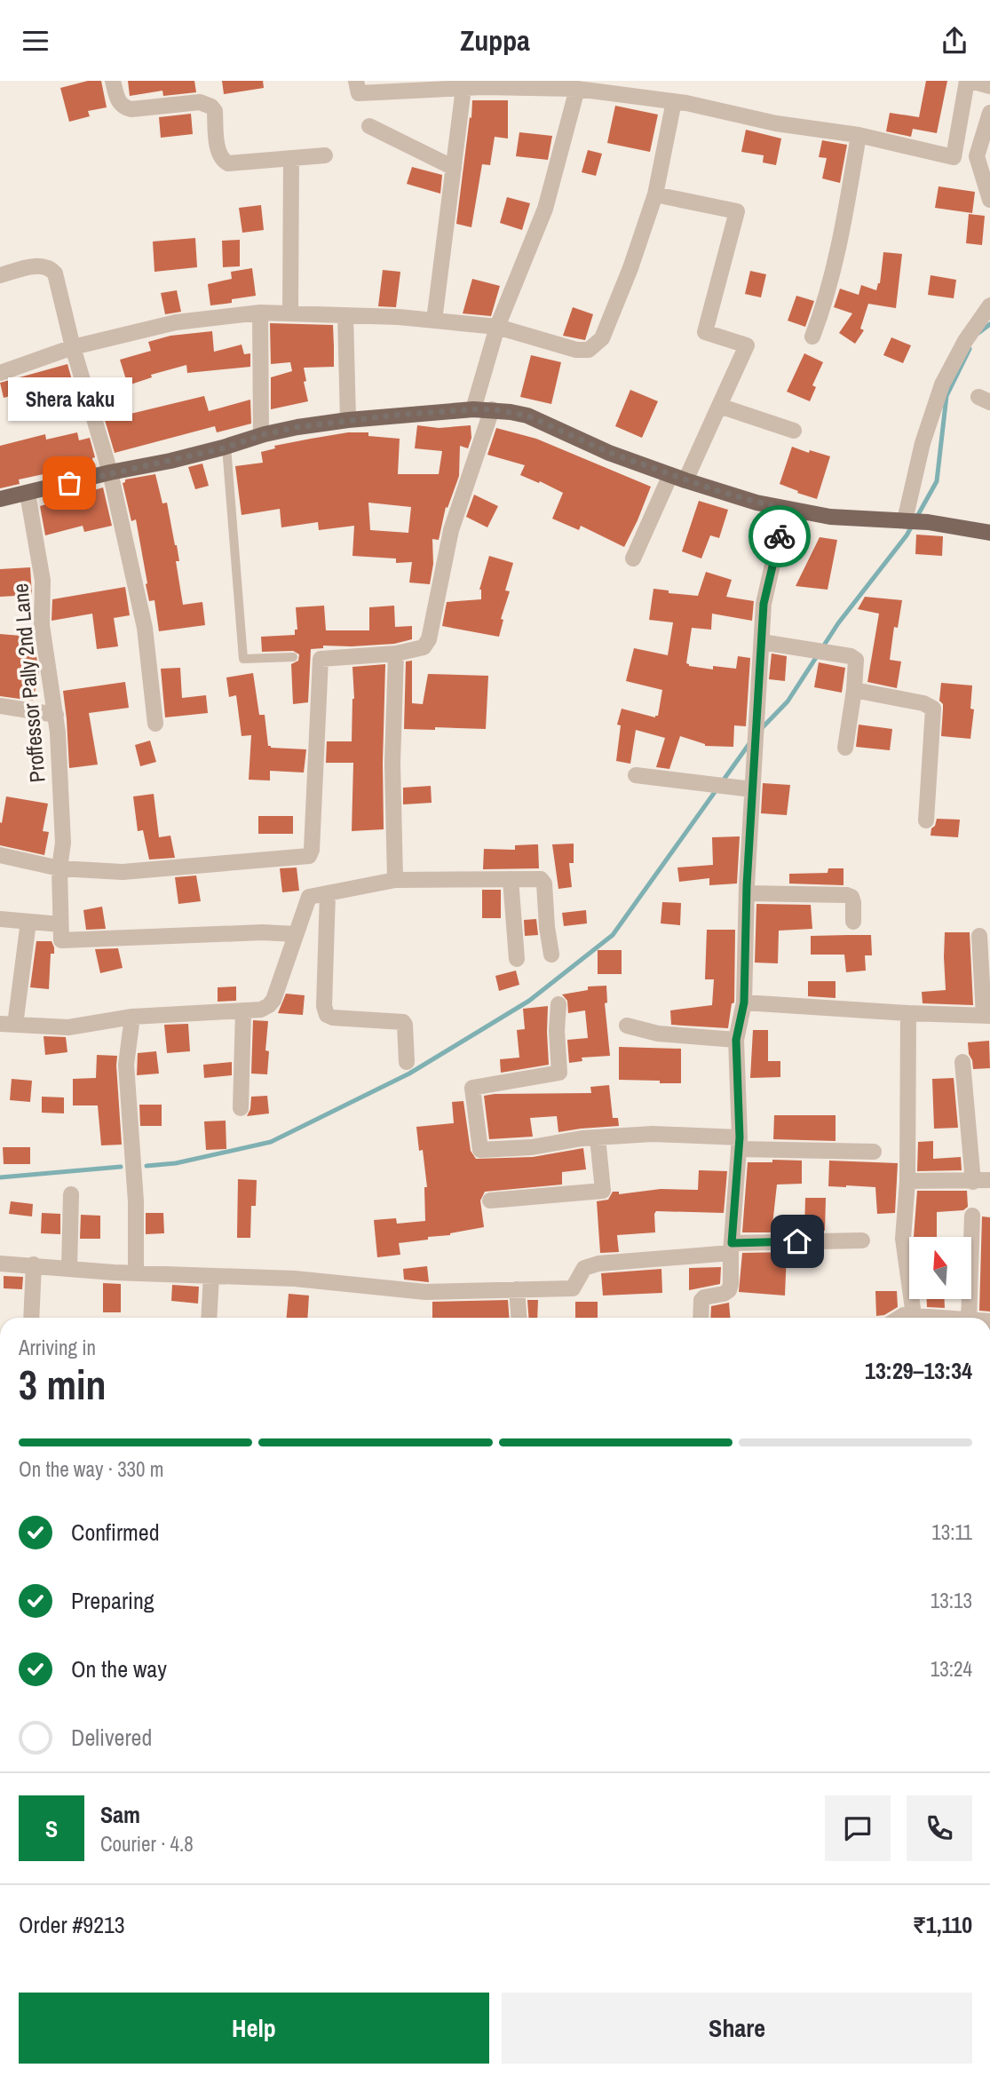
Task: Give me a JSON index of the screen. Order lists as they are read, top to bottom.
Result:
{
  "streets": {
    "street": ["Proffessor Pally 2nd Lane"]
  },
  "places": ["Shera kaku"],
  "north": "top",
  "page": {
    "header": "Zuppa",
    "bubble": "Shera kaku",
    "heading": ["3 min", "Arriving in", "13:29–13:34"],
    "panel": [
      "Sam",
      "Courier · 4.8",
      "Order #9213",
      "₹1,110"
    ],
    "bar": "On the way · 330 m",
    "list": [
      ["Confirmed", "13:11"],
      ["Preparing", "13:13"],
      ["On the way", "13:24"],
      "Delivered"
    ],
    "round": "S",
    "buttons": ["Help", "Share"]
  }
}
